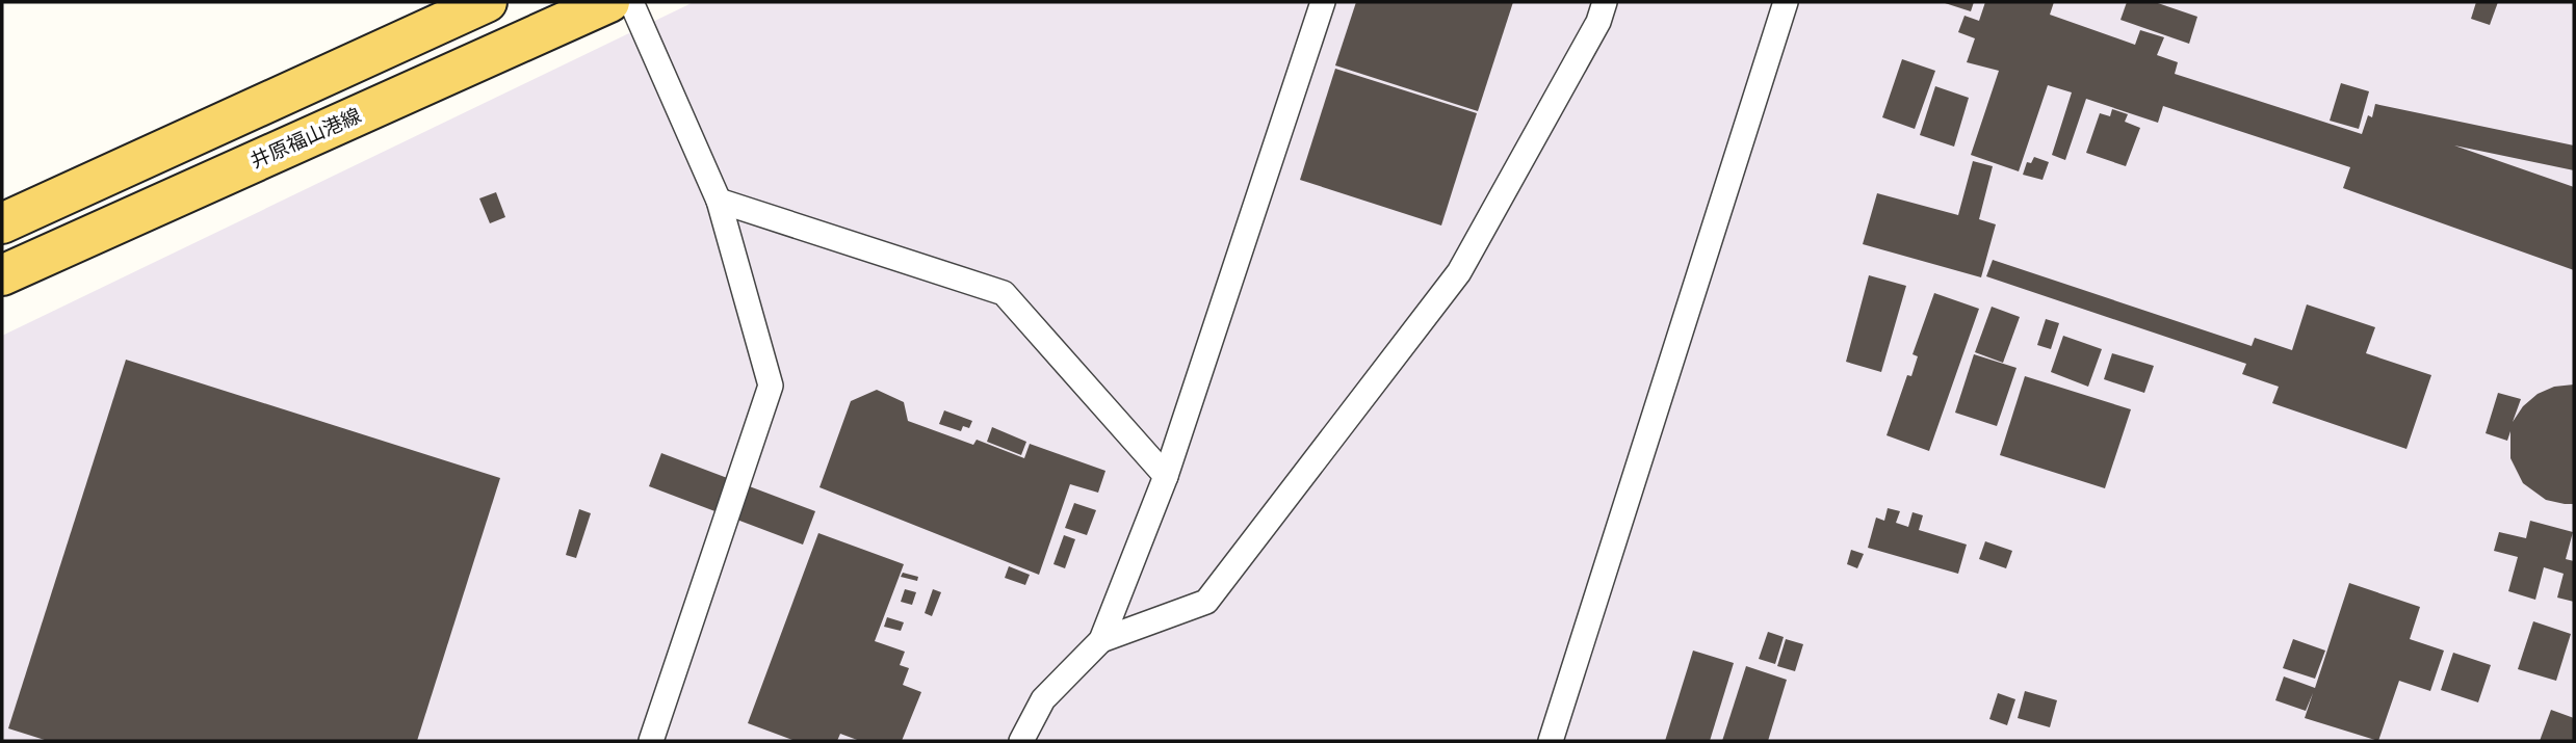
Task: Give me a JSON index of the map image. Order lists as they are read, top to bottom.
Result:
{
  "streets": {
    "main road": ["井原福山港線"]
  }
}
